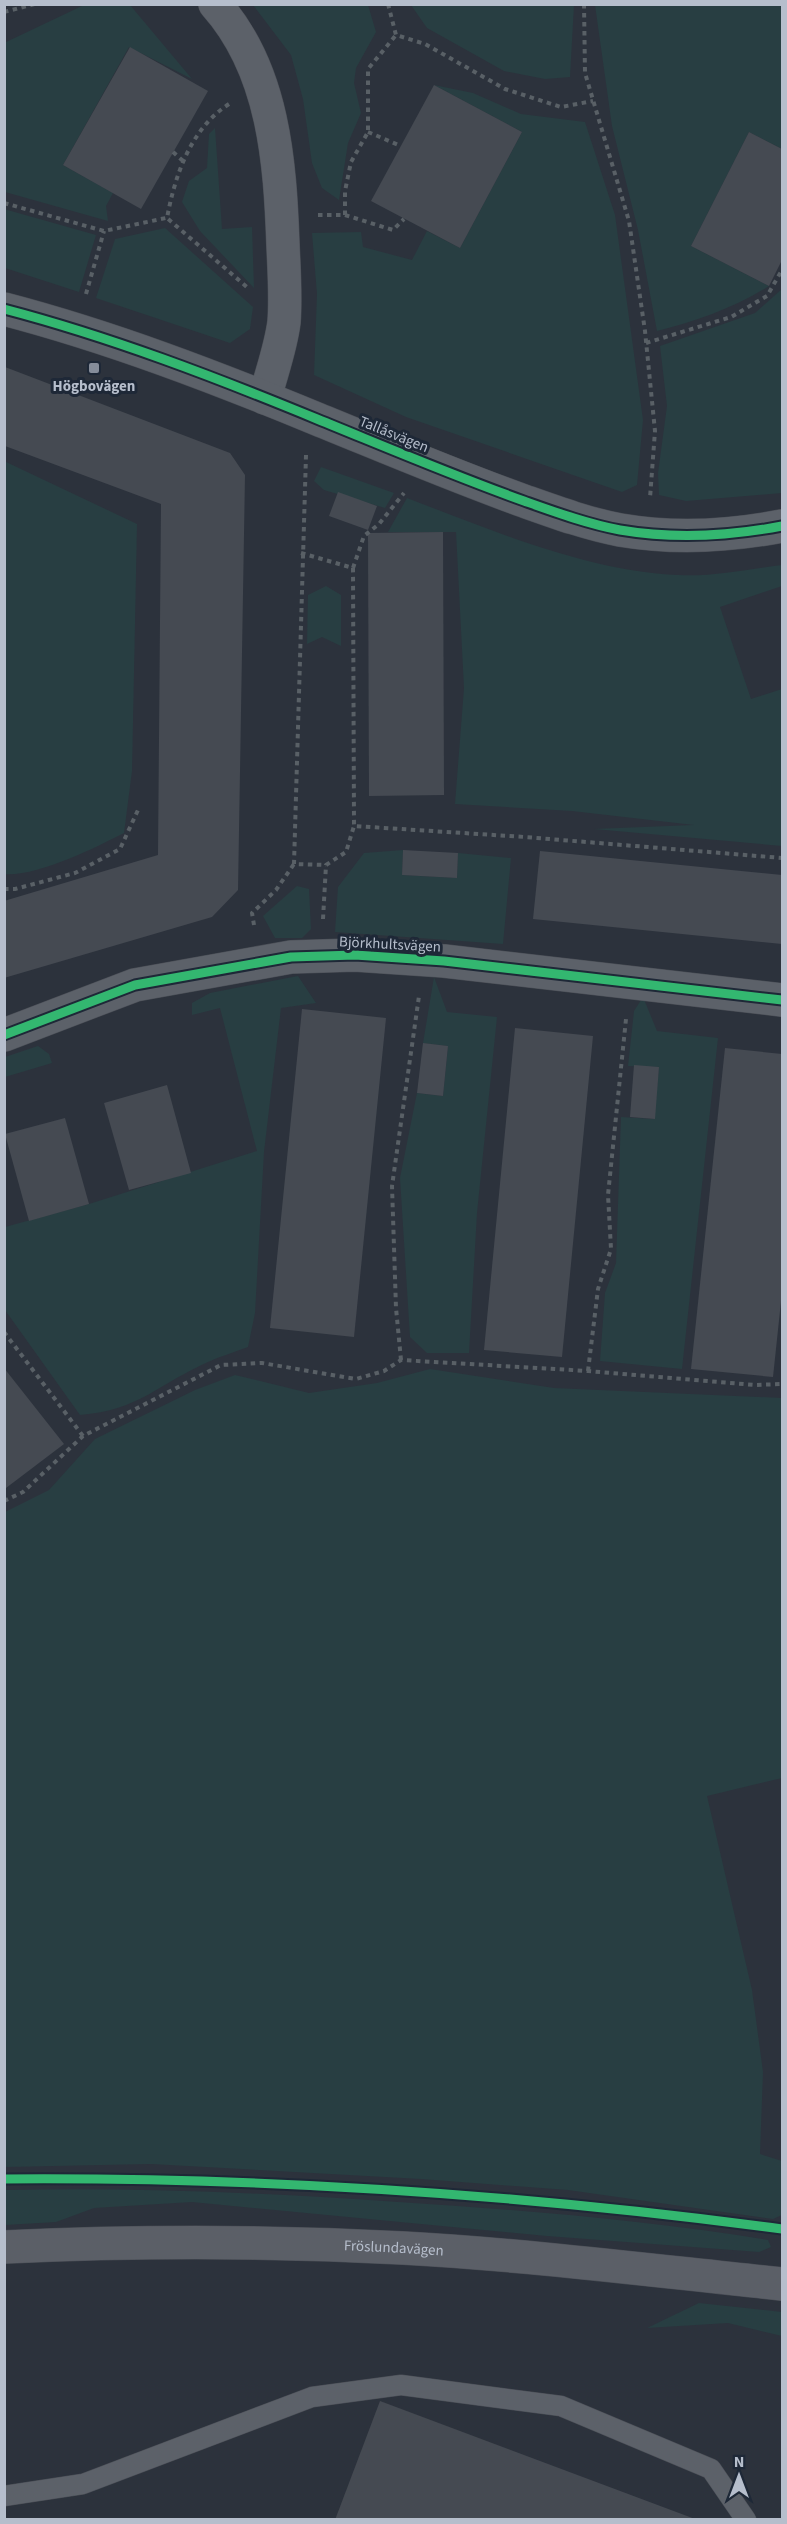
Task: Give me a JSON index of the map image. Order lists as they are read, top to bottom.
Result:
{
  "streets": {
    "main road": ["Fröslundavägen"],
    "street": ["Tallåsvägen", "Björkhultsvägen"]
  },
  "places": {
    "transit": ["Högbovägen"]
  },
  "north": "top"
}
